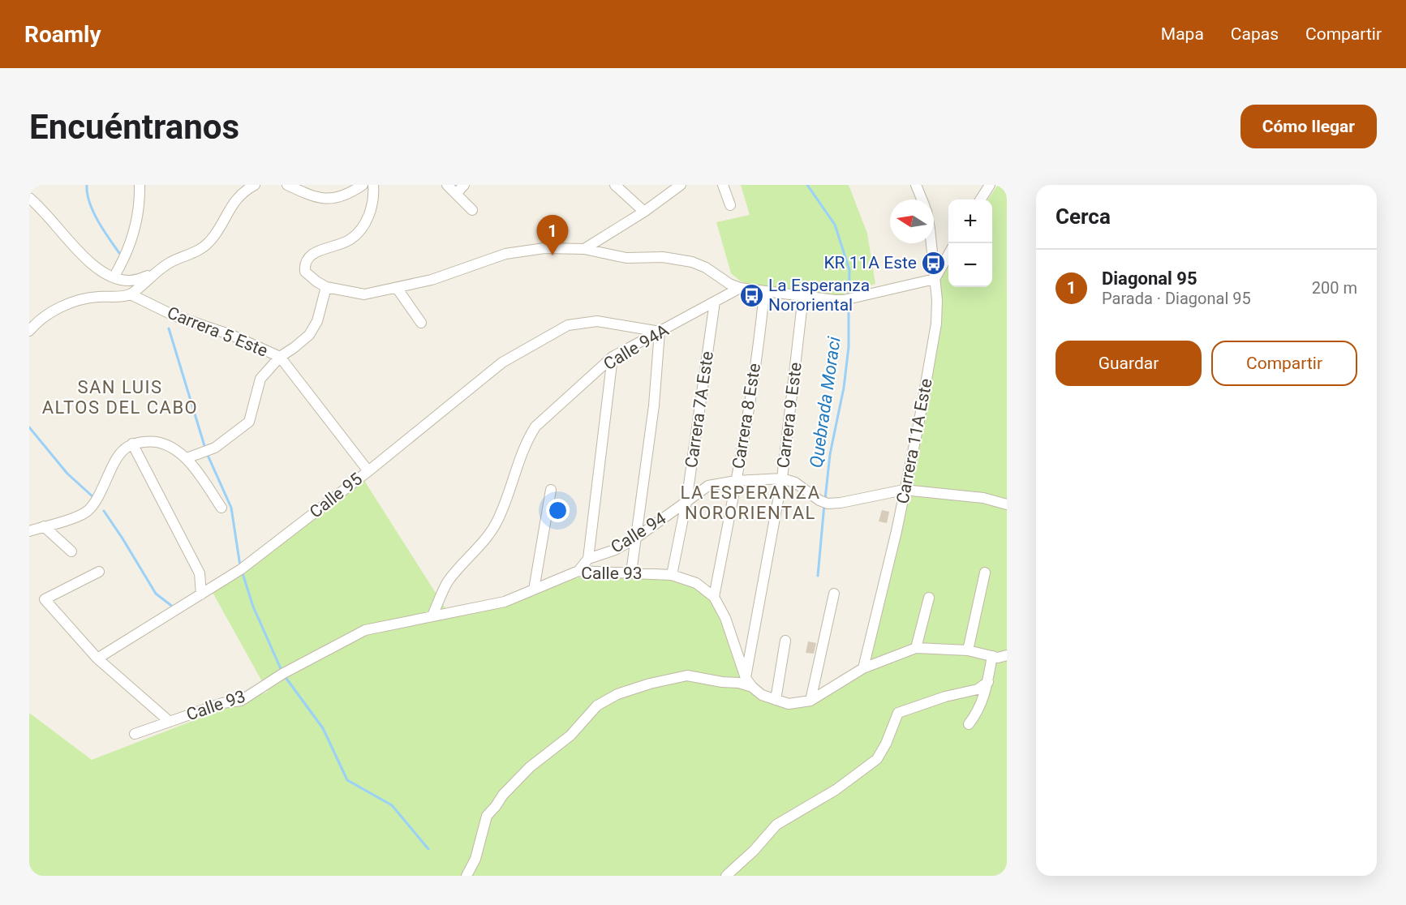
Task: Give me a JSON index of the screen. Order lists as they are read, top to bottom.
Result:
{
  "streets": {
    "street": [
      "Carrera 5 Este",
      "Calle 94A",
      "Carrera 7A Este",
      "Carrera 9 Este",
      "Carrera 8 Este",
      "Carrera 11A Este",
      "Calle 95",
      "Calle 94",
      "Calle 93"
    ]
  },
  "crossings": [
    ["Carrera 5 Este", "Calle 95"],
    ["Calle 94A", "Carrera 7A Este"],
    ["Calle 94A", "Calle 95"],
    ["Calle 94A", "Calle 93"],
    ["Carrera 7A Este", "Calle 94"],
    ["Carrera 7A Este", "Calle 93"],
    ["Carrera 9 Este", "Calle 94"],
    ["Carrera 9 Este", "Calle 93"],
    ["Carrera 8 Este", "Calle 94"],
    ["Carrera 8 Este", "Calle 93"],
    ["Carrera 11A Este", "Calle 94"],
    ["Carrera 11A Este", "Calle 93"]
  ],
  "districts": ["SAN LUIS ALTOS DEL CABO", "LA ESPERANZA NORORIENTAL"],
  "water": ["Quebrada Moraci"],
  "places": {
    "bus stop": ["KR 11A Este", "La Esperanza Nororiental"]
  },
  "north": "left",
  "page": {
    "header": "Roamly",
    "nav": ["Mapa", "Capas", "Compartir"],
    "buttons": [
      "Cómo llegar",
      ["Guardar", "Compartir"]
    ],
    "title": "Encuéntranos",
    "heading": "Cerca",
    "map_buttons": ["+", "−"],
    "pins": "1",
    "list": [
      {
        "mark": "1",
        "name": "Diagonal 95",
        "note": "Parada · Diagonal 95",
        "value": "200 m"
      }
    ]
  }
}
